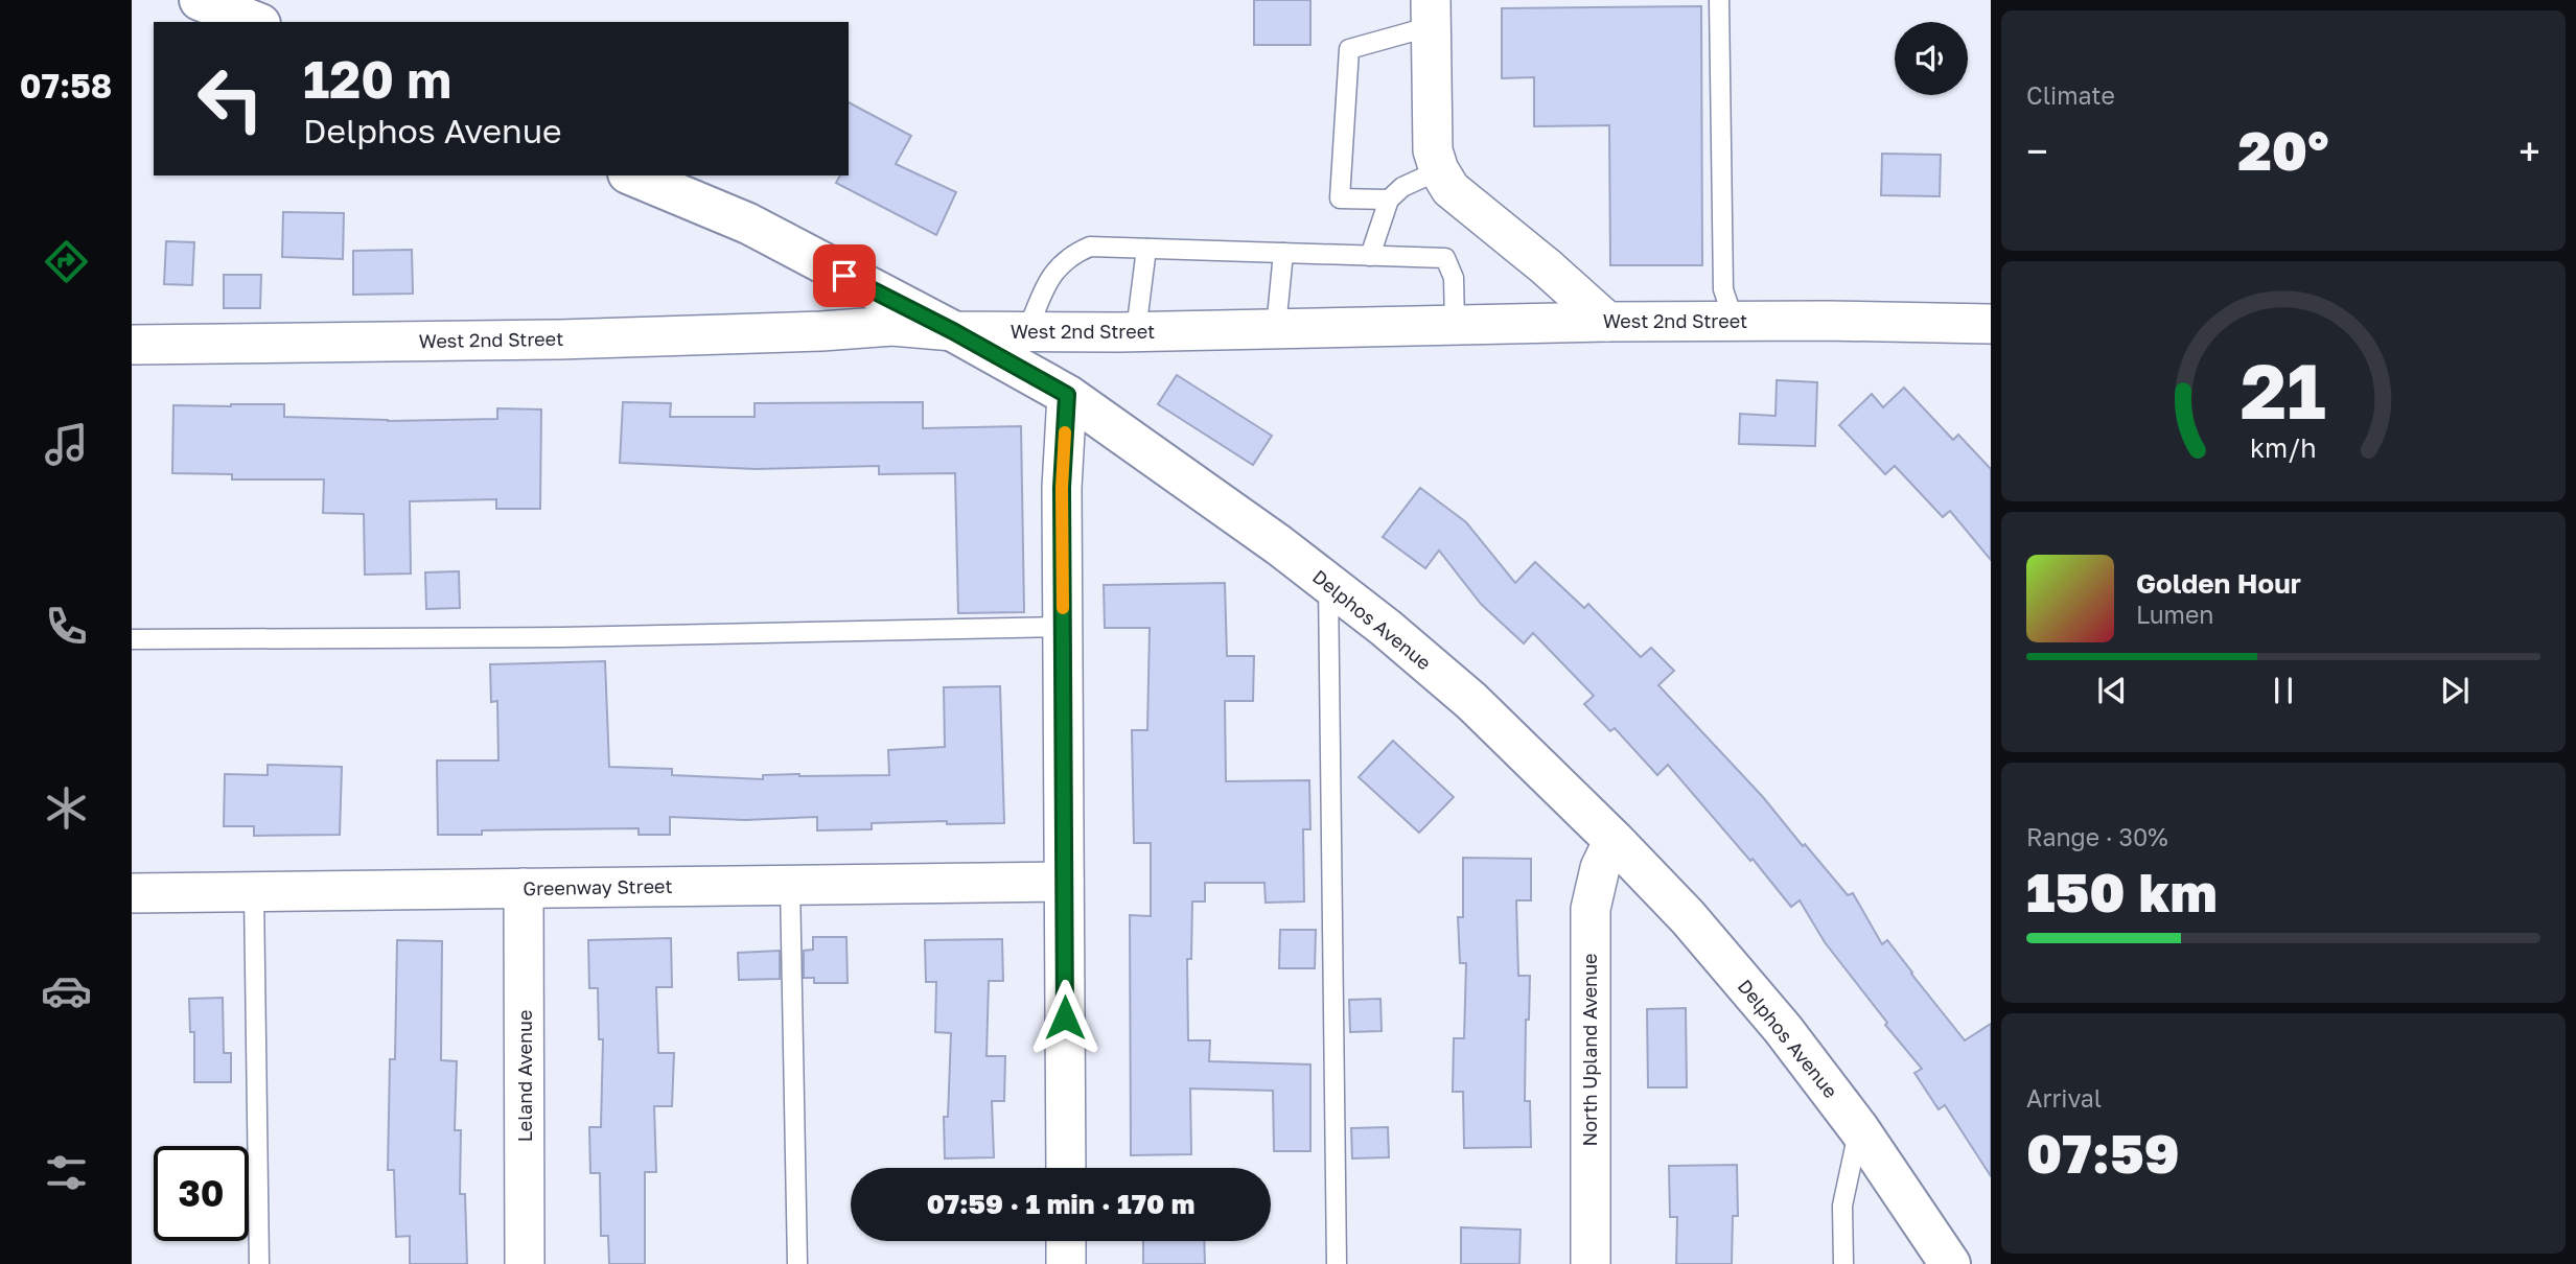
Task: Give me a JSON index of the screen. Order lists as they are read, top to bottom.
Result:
{
  "streets": {
    "street": [
      "West 2nd Street",
      "Delphos Avenue",
      "Greenway Street",
      "North Upland Avenue",
      "Leland Avenue"
    ]
  },
  "crossings": [
    ["West 2nd Street", "Delphos Avenue"],
    ["Delphos Avenue", "North Upland Avenue"],
    ["Greenway Street", "Leland Avenue"]
  ],
  "page": {
    "tabs": "07:58",
    "tile": [
      "Climate",
      ["Range · 30%", "150 km"],
      ["Arrival", "07:59"]
    ],
    "turn": ["120 m", "Delphos Avenue"],
    "heat": ["−", "20°", "+"],
    "song": ["Golden Hour", "Lumen"],
    "limit": "30",
    "trip": "07:59 · 1 min · 170 m",
    "gauge": ["21", "km/h"]
  }
}
